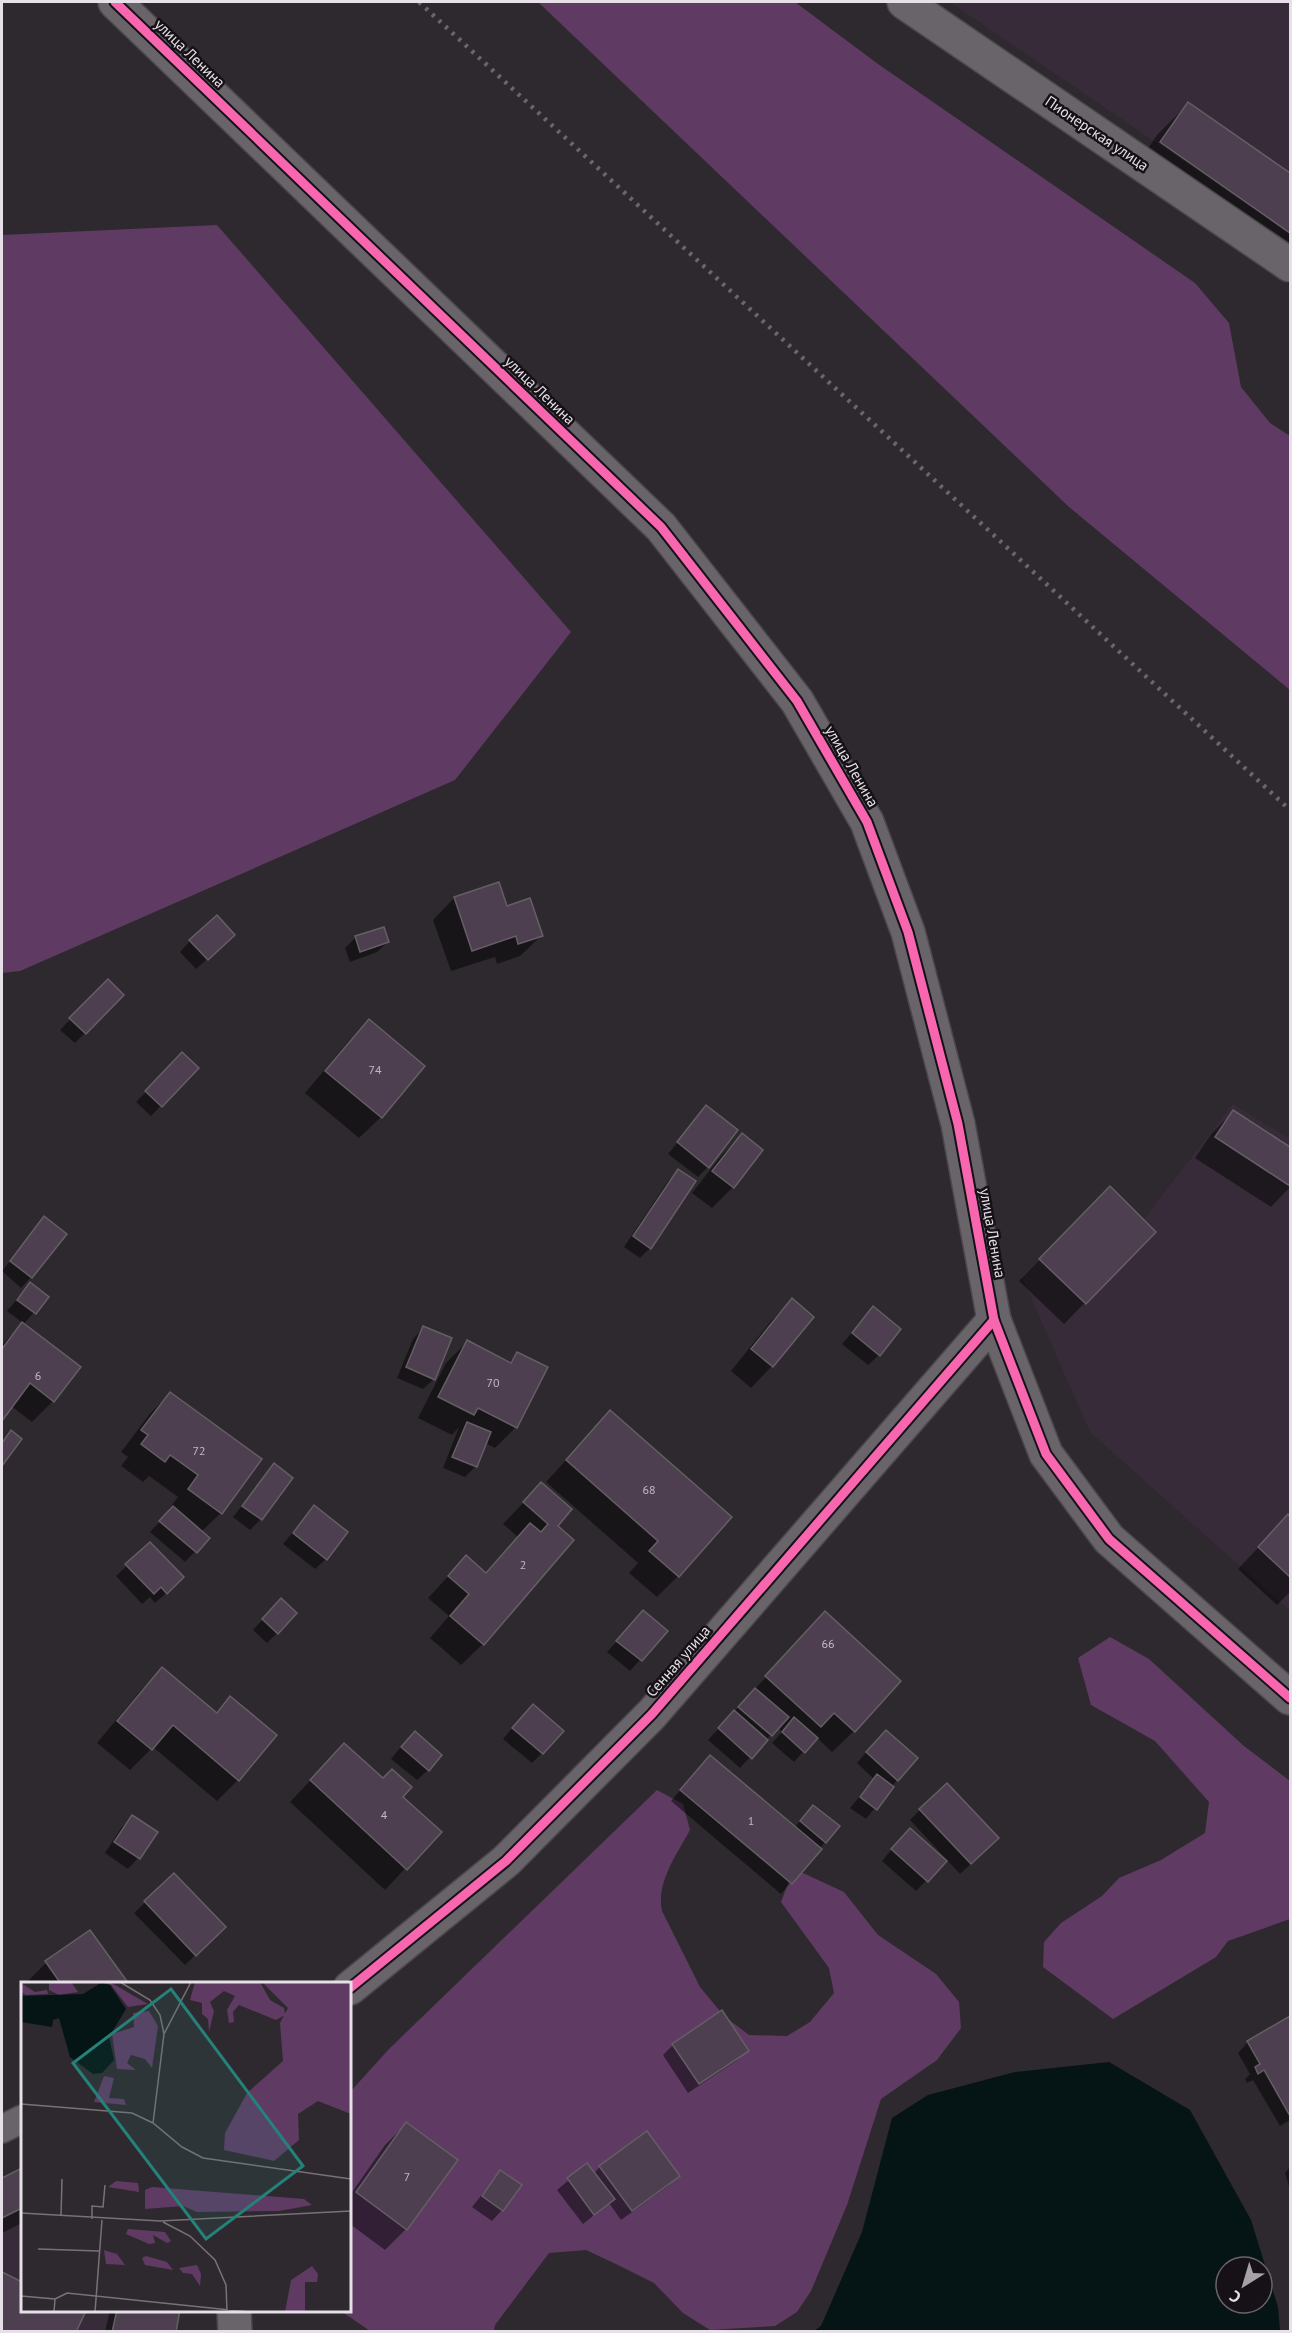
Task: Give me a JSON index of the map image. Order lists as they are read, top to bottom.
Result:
{
  "streets": {
    "street": ["улица Ленина", "Пионерская улица", "Сенная улица"]
  },
  "crossings": [
    ["улица Ленина", "Сенная улица"]
  ],
  "house_numbers": [
    "74",
    "6",
    "70",
    "72",
    "68",
    "2",
    "66",
    "4",
    "1",
    "7"
  ],
  "north": "bottom left"
}
